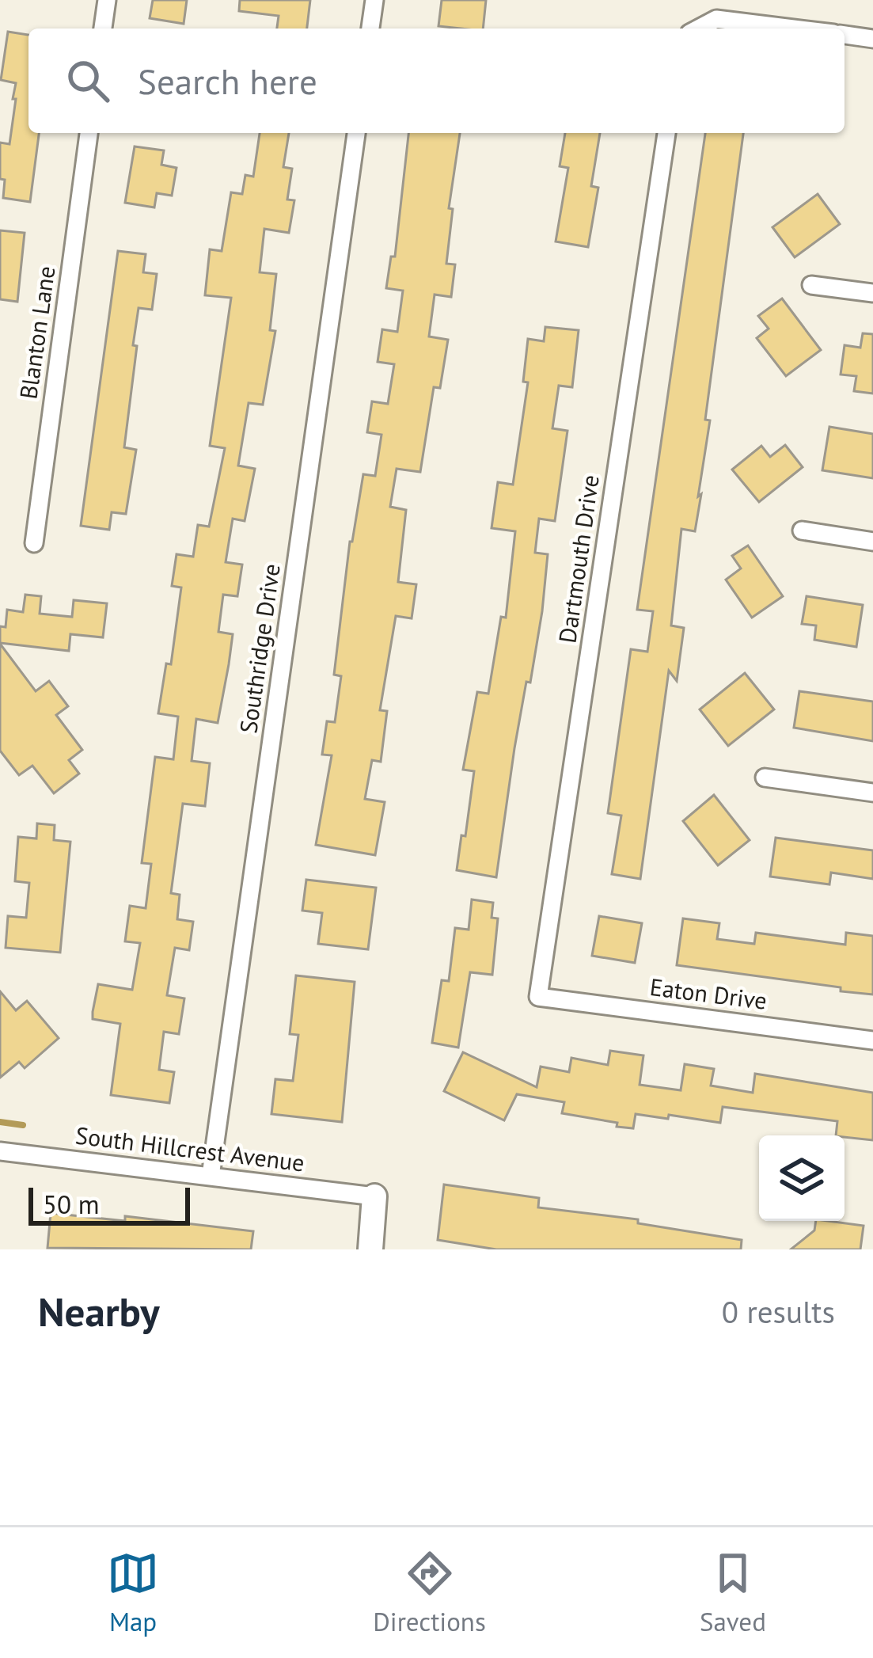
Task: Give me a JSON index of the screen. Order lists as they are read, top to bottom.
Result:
{
  "streets": {
    "street": [
      "Blanton Lane",
      "Dartmouth Drive",
      "Southridge Drive",
      "Eaton Drive",
      "South Hillcrest Avenue"
    ]
  },
  "crossings": [
    ["Dartmouth Drive", "Eaton Drive"],
    ["Southridge Drive", "South Hillcrest Avenue"]
  ],
  "scale_bar": "50 m",
  "page": {
    "search": "Search here",
    "scale": "50 m",
    "heading": ["Nearby", "0 results"],
    "nav": ["Map", "Directions", "Saved"]
  }
}
